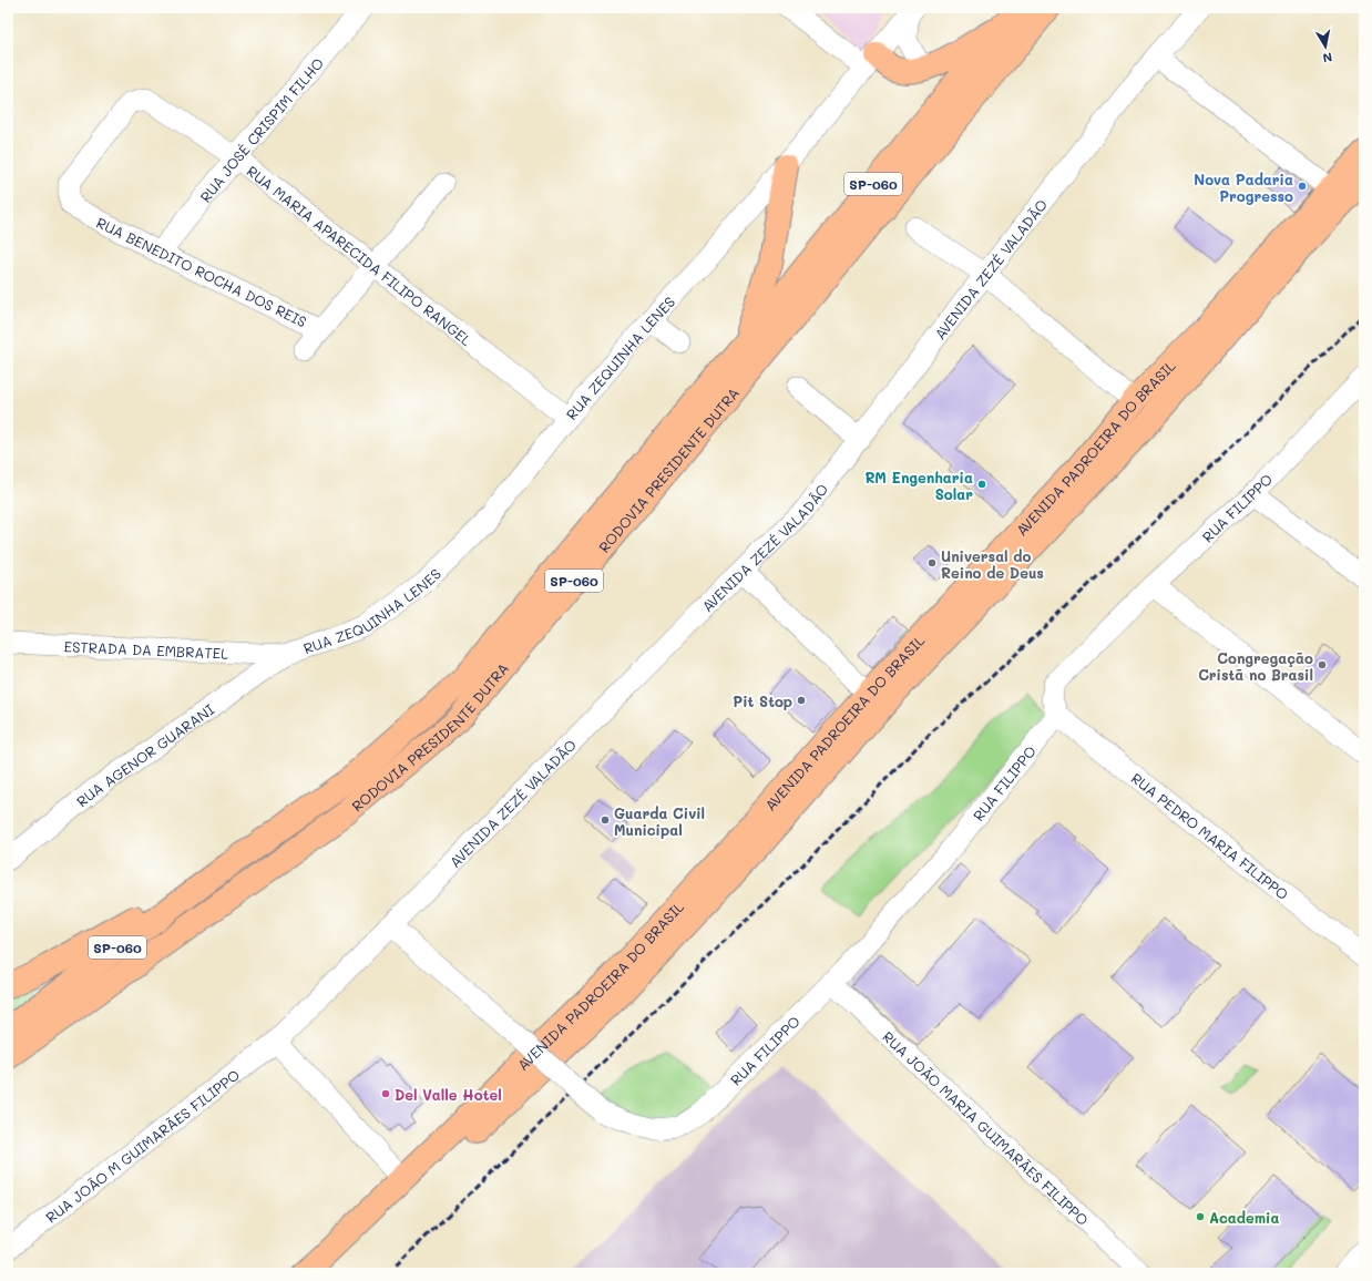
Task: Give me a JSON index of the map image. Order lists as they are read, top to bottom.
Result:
{
  "streets": {
    "main road": ["SP-060", "AVENIDA PADROEIRA DO BRASIL", "RODOVIA PRESIDENTE DUTRA"],
    "street": [
      "RUA JOSÉ CRISPIM FILHO",
      "RUA MARIA APARECIDA FILIPO RANGEL",
      "AVENIDA ZEZÉ VALADÃO",
      "RUA BENEDITO ROCHA DOS REIS",
      "RUA ZEQUINHA LENES",
      "RUA FILIPPO",
      "ESTRADA DA EMBRATEL",
      "RUA AGENOR GUARANI",
      "RUA PEDRO MARIA FILIPPO",
      "RUA JOÃO MARIA GUIMARÃES FILIPPO",
      "RUA JOÃO M GUIMARÃES FILIPPO"
    ]
  },
  "crossings": [
    ["RUA JOSÉ CRISPIM FILHO", "RUA MARIA APARECIDA FILIPO RANGEL"],
    ["RUA JOSÉ CRISPIM FILHO", "RUA BENEDITO ROCHA DOS REIS"],
    ["RUA MARIA APARECIDA FILIPO RANGEL", "RUA BENEDITO ROCHA DOS REIS"],
    ["RUA MARIA APARECIDA FILIPO RANGEL", "RUA ZEQUINHA LENES"],
    ["AVENIDA ZEZÉ VALADÃO", "RUA FILIPPO"],
    ["AVENIDA ZEZÉ VALADÃO", "RUA JOÃO M GUIMARÃES FILIPPO"],
    ["RUA ZEQUINHA LENES", "ESTRADA DA EMBRATEL"],
    ["RUA ZEQUINHA LENES", "RUA AGENOR GUARANI"],
    ["RUA FILIPPO", "RUA PEDRO MARIA FILIPPO"],
    ["RUA FILIPPO", "RUA JOÃO MARIA GUIMARÃES FILIPPO"],
    ["ESTRADA DA EMBRATEL", "RUA AGENOR GUARANI"]
  ],
  "places": [
    "Nova Padaria Progresso",
    "RM Engenharia Solar",
    "Universal do Reino de Deus",
    "Congregação Cristã no Brasil",
    "Pit Stop",
    "Guarda Civil Municipal",
    "Del Valle Hotel",
    "Academia"
  ],
  "north": "bottom"
}
